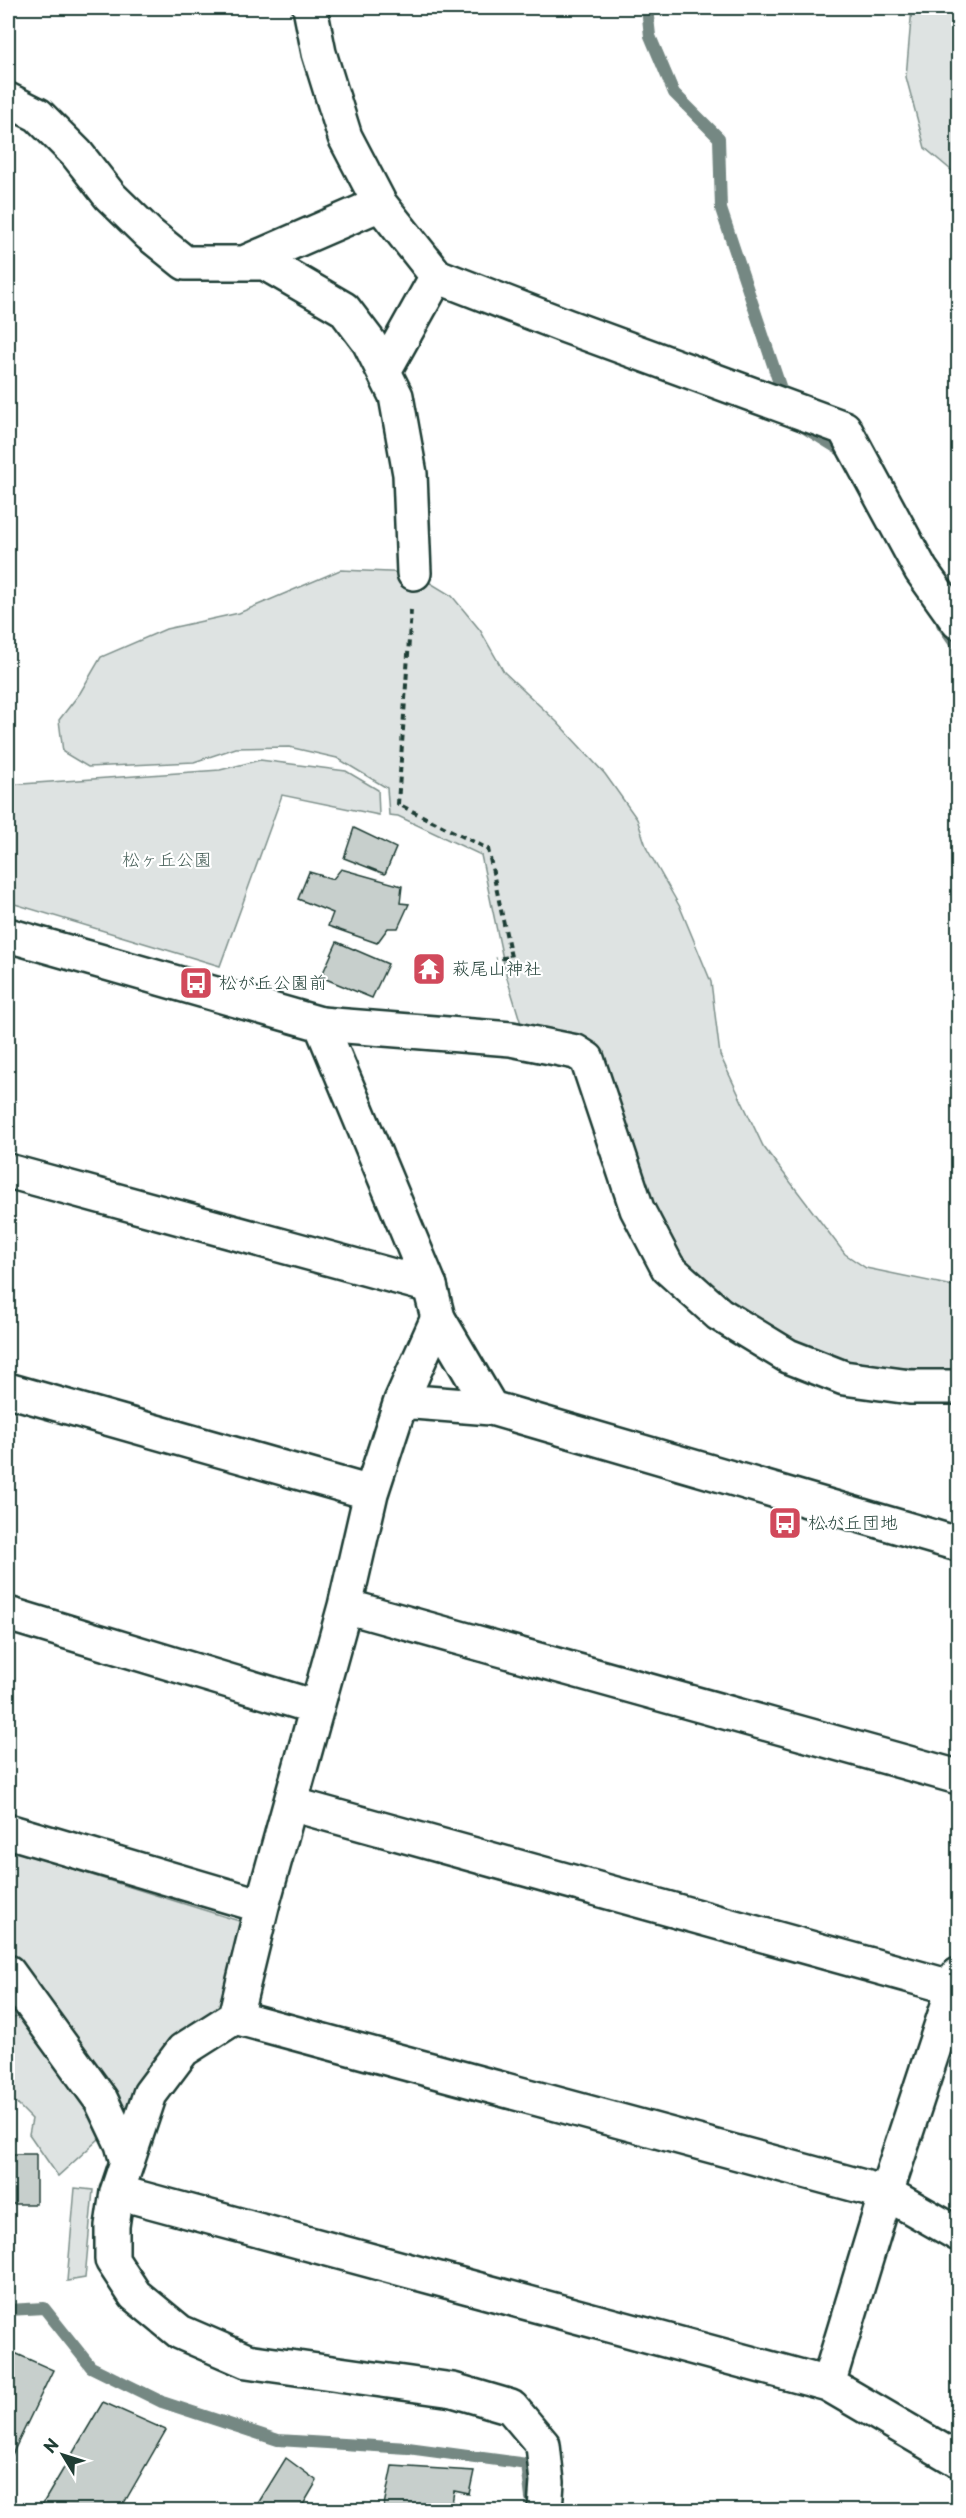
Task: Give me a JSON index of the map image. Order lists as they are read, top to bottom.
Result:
{
  "parks": ["松ヶ丘公園"],
  "places": {
    "temple": ["萩尾山神社"],
    "bus stop": ["松が丘公園前", "松が丘団地"]
  },
  "north": "top left"
}
